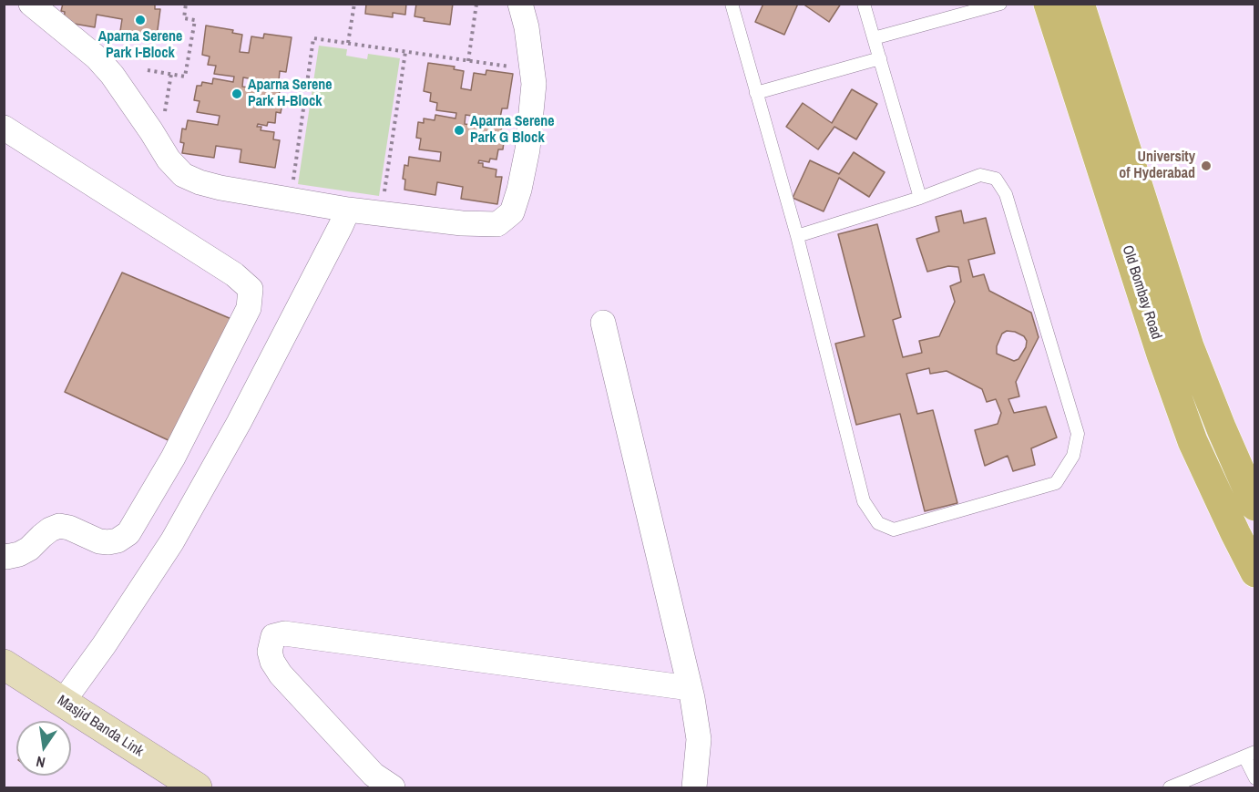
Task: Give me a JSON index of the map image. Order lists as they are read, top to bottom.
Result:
{
  "streets": {
    "main road": ["Old Bombay Road", "Masjid Banda Link"]
  },
  "places": [
    "Aparna Serene Park I-Block",
    "Aparna Serene Park H-Block",
    "Aparna Serene Park G Block",
    "University of Hyderabad"
  ],
  "north": "bottom"
}
